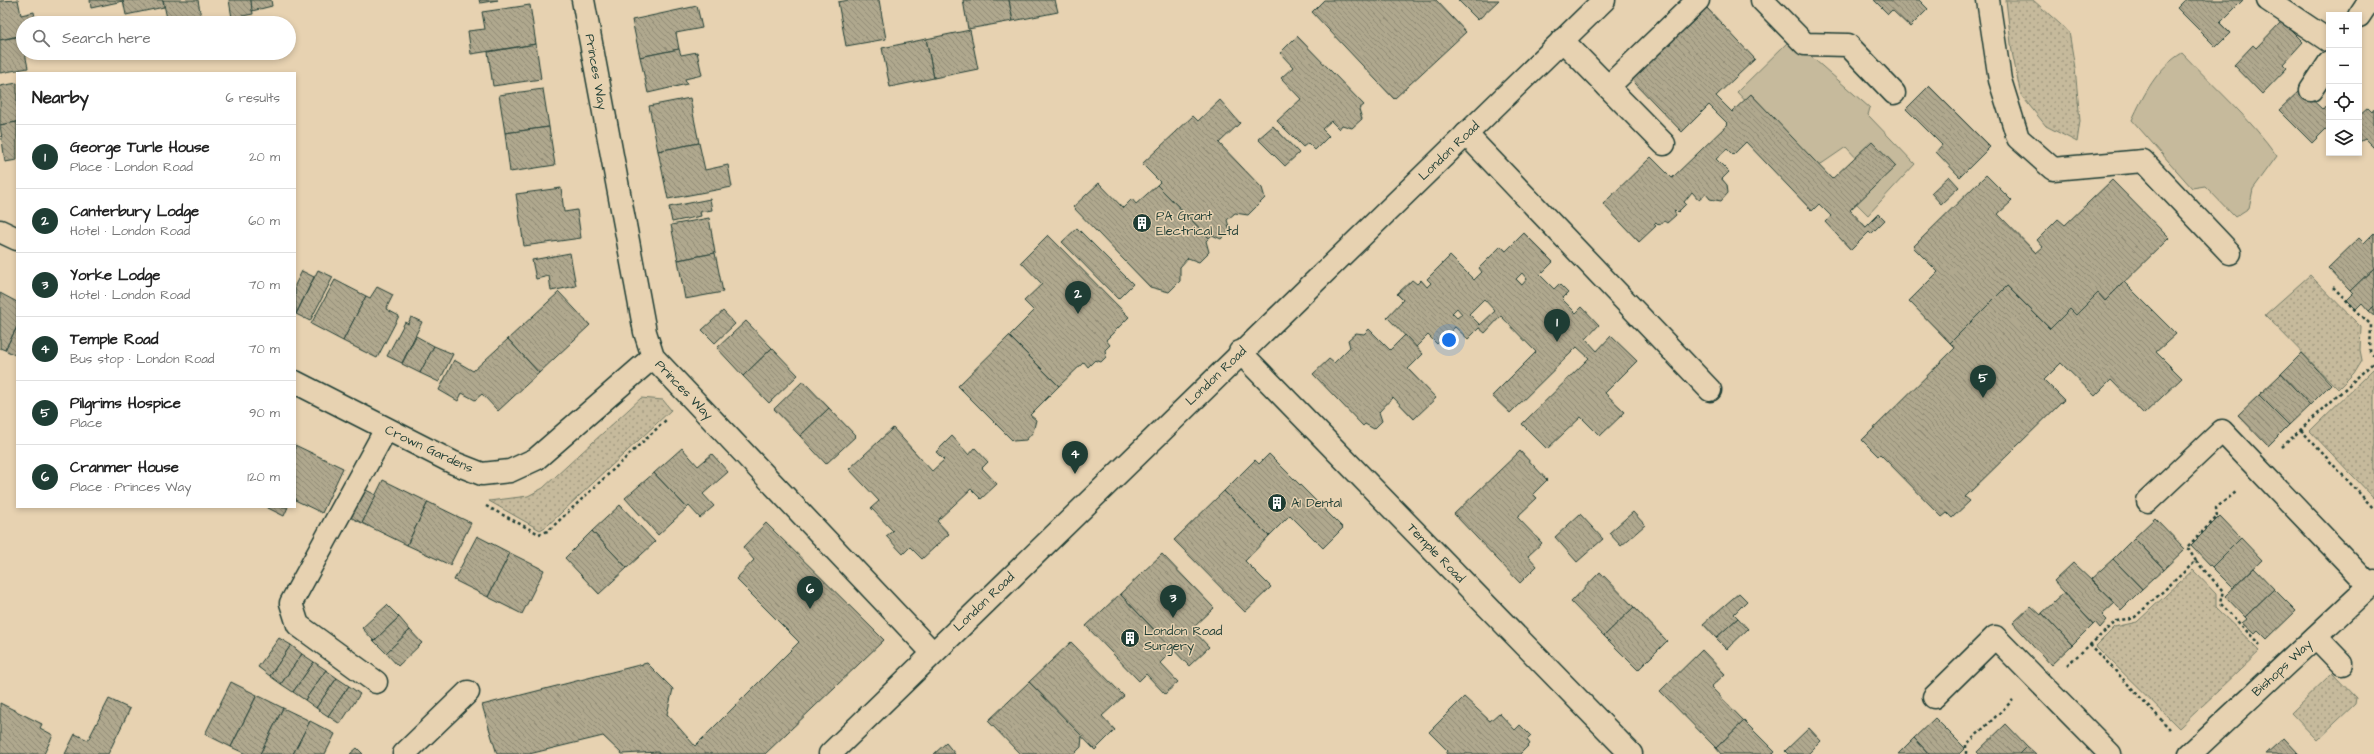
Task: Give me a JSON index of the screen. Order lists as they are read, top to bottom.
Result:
{
  "streets": {
    "street": [
      "Princes Way",
      "London Road",
      "Crown Gardens",
      "Temple Road",
      "Bishops Way"
    ]
  },
  "crossings": [
    ["Princes Way", "London Road"],
    ["Princes Way", "Crown Gardens"],
    ["London Road", "Temple Road"]
  ],
  "places": {
    "building": ["PA Grant Electrical Ltd", "A1 Dental", "London Road Surgery"]
  },
  "page": {
    "map_buttons": ["+", "−"],
    "search": "Search here",
    "heading": ["Nearby", "6 results"],
    "list": [
      {
        "mark": "1",
        "name": "George Turle House",
        "note": "Place · London Road",
        "value": "20 m"
      },
      {
        "mark": "2",
        "name": "Canterbury Lodge",
        "note": "Hotel · London Road",
        "value": "60 m"
      },
      {
        "mark": "3",
        "name": "Yorke Lodge",
        "note": "Hotel · London Road",
        "value": "70 m"
      },
      {
        "mark": "4",
        "name": "Temple Road",
        "note": "Bus stop · London Road",
        "value": "70 m"
      },
      {
        "mark": "5",
        "name": "Pilgrims Hospice",
        "note": "Place",
        "value": "90 m"
      },
      {
        "mark": "6",
        "name": "Cranmer House",
        "note": "Place · Princes Way",
        "value": "120 m"
      }
    ],
    "pins": [
      "2",
      "1",
      "5",
      "4",
      "6",
      "3"
    ]
  }
}
